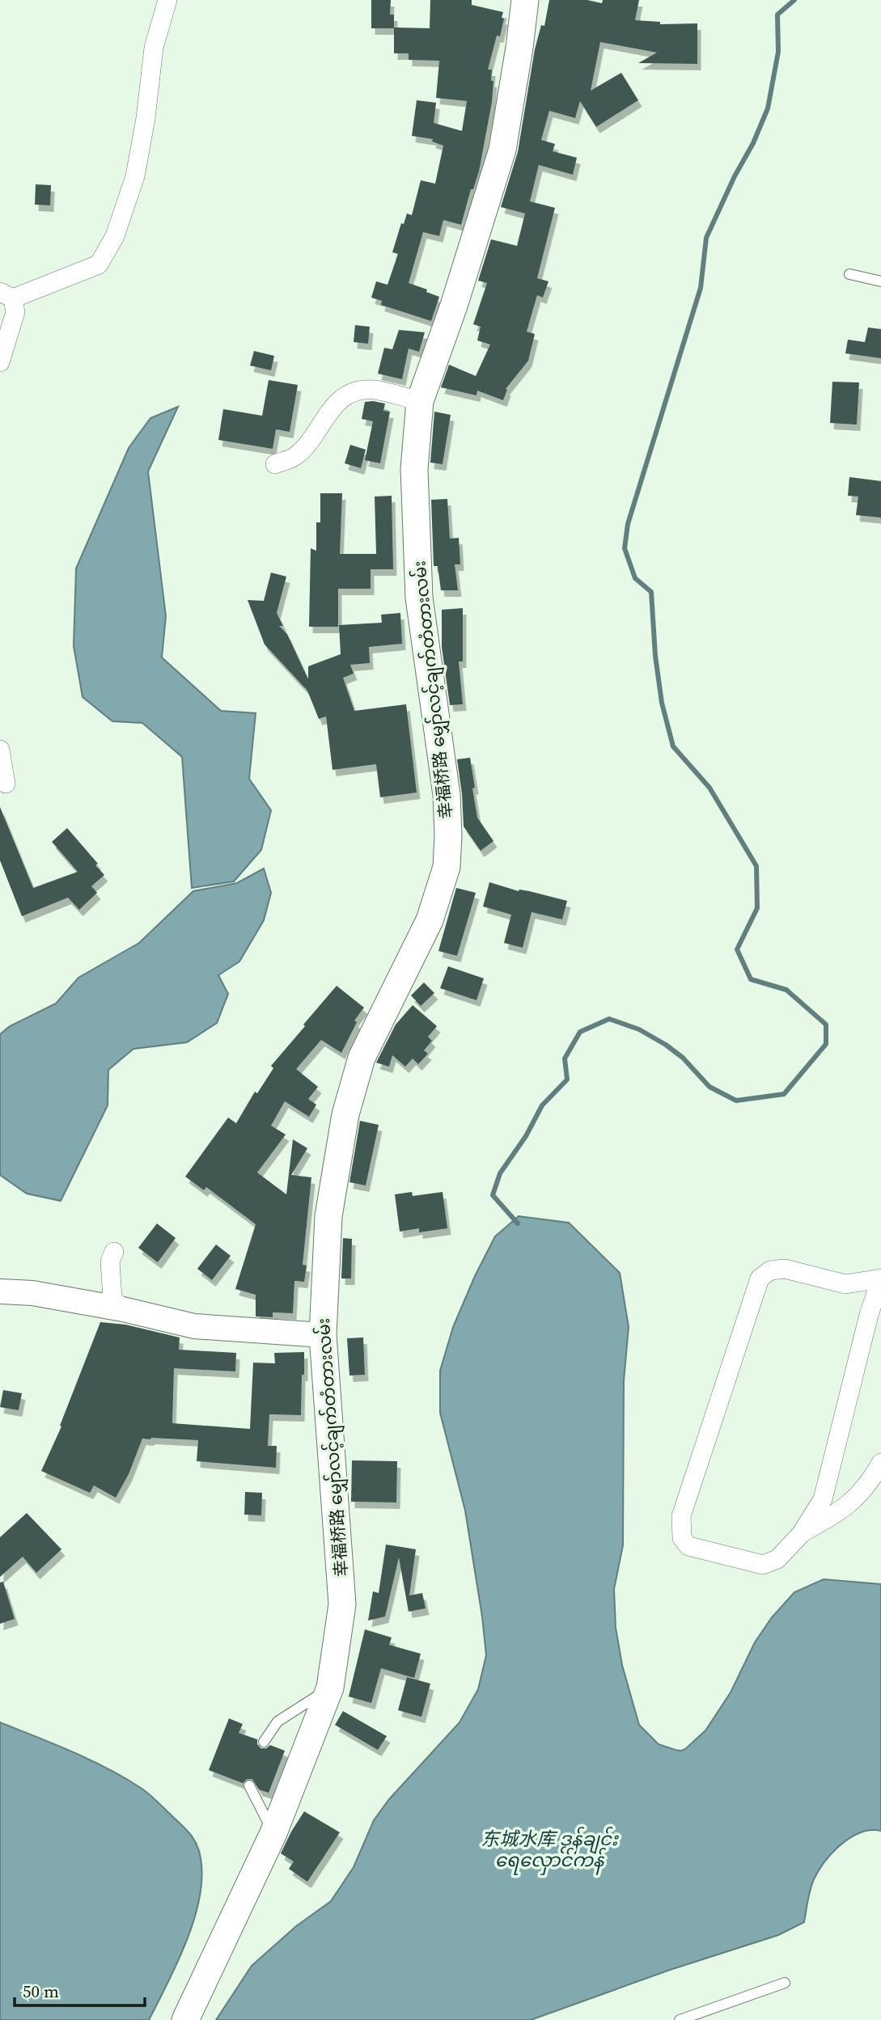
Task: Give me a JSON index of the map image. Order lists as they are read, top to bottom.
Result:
{
  "streets": {
    "main road": ["幸福桥路 မျှော်လင့်ချက်တံတားလမ်း"]
  },
  "water": ["东城水库 ဒွန်ချင်း ရေလှောင်ကန်"],
  "scale_bar": "50 m"
}
